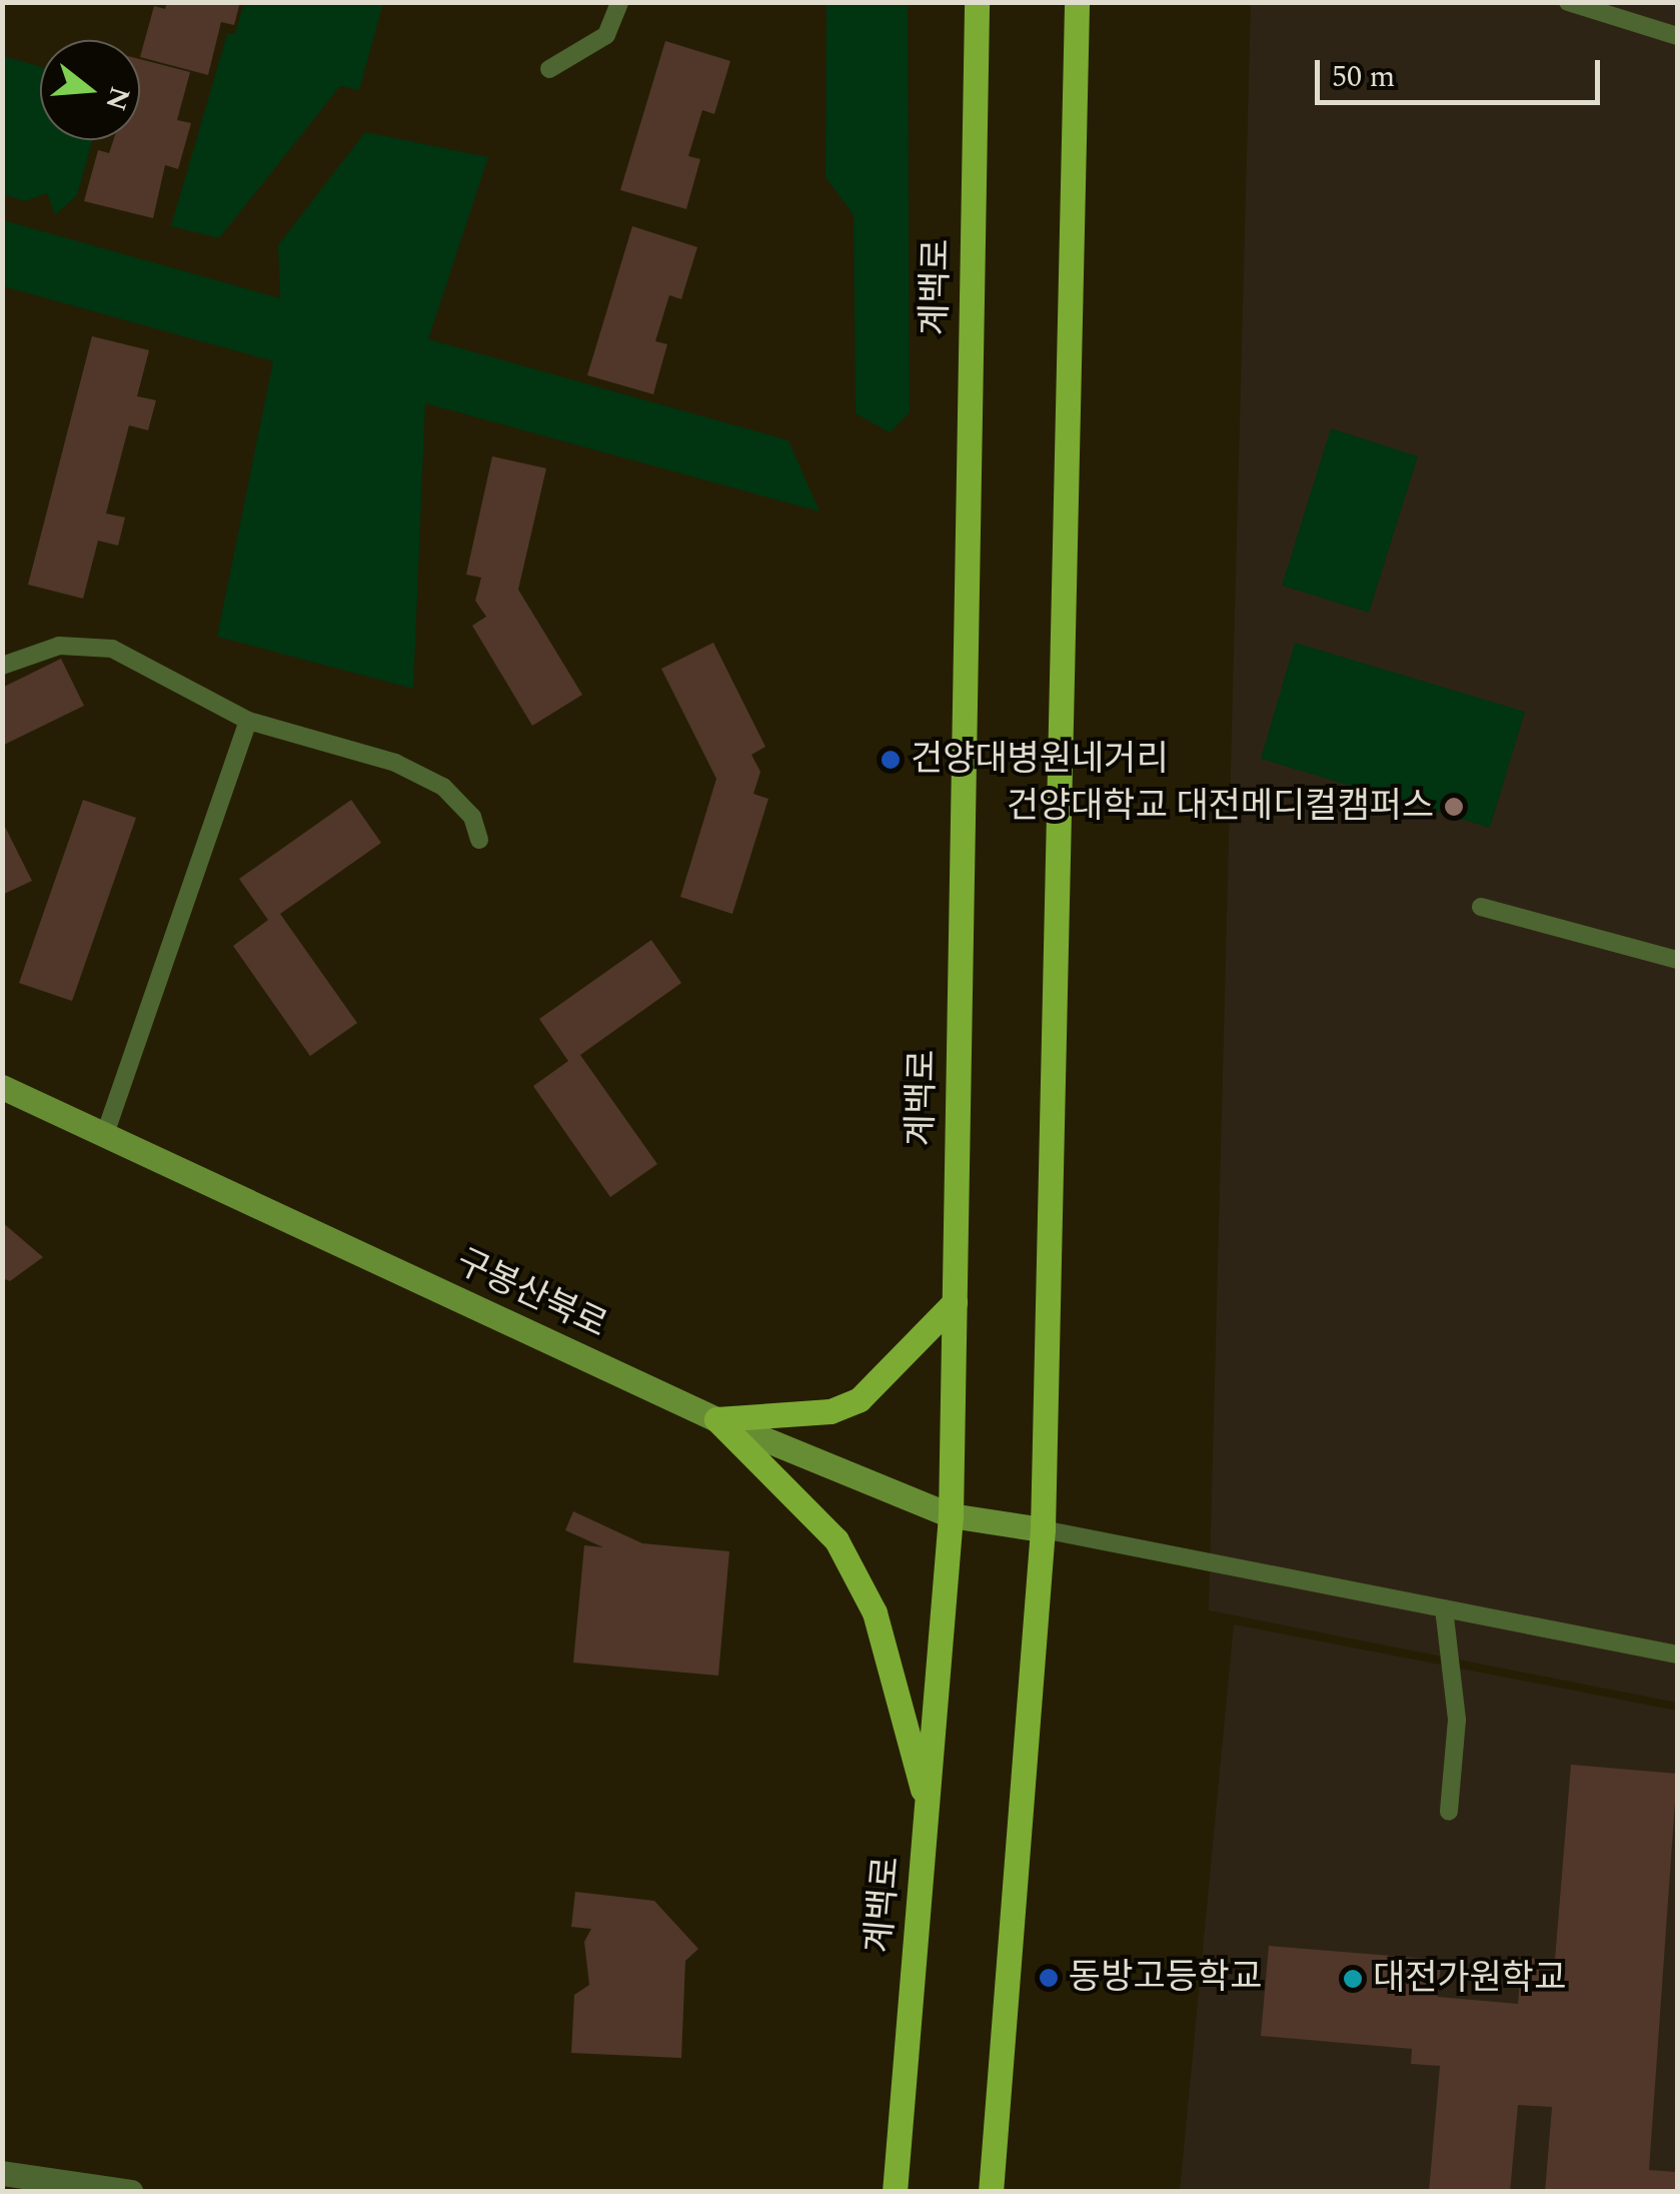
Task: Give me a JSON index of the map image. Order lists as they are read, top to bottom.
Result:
{
  "streets": {
    "main road": ["계백로", "구봉산북로"]
  },
  "crossings": [
    ["계백로", "구봉산북로"]
  ],
  "places": [
    "건양대병원네거리",
    "건양대학교 대전메디컬캠퍼스",
    "동방고등학교",
    "대전가원학교"
  ],
  "scale_bar": "50 m",
  "north": "right"
}
